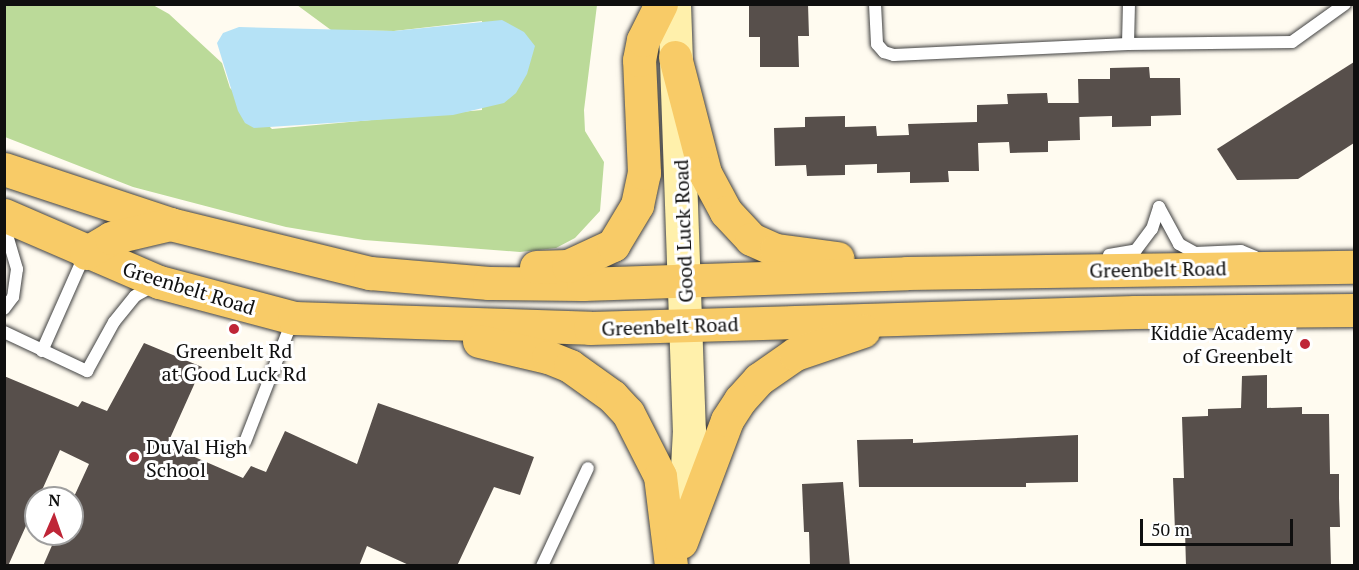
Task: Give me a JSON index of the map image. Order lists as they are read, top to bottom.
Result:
{
  "streets": {
    "main road": ["Good Luck Road", "Greenbelt Road"]
  },
  "crossings": [
    ["Good Luck Road", "Greenbelt Road"]
  ],
  "places": ["Greenbelt Rd at Good Luck Rd", "Kiddie Academy of Greenbelt", "DuVal High School"],
  "scale_bar": "50 m",
  "north": "top"
}
